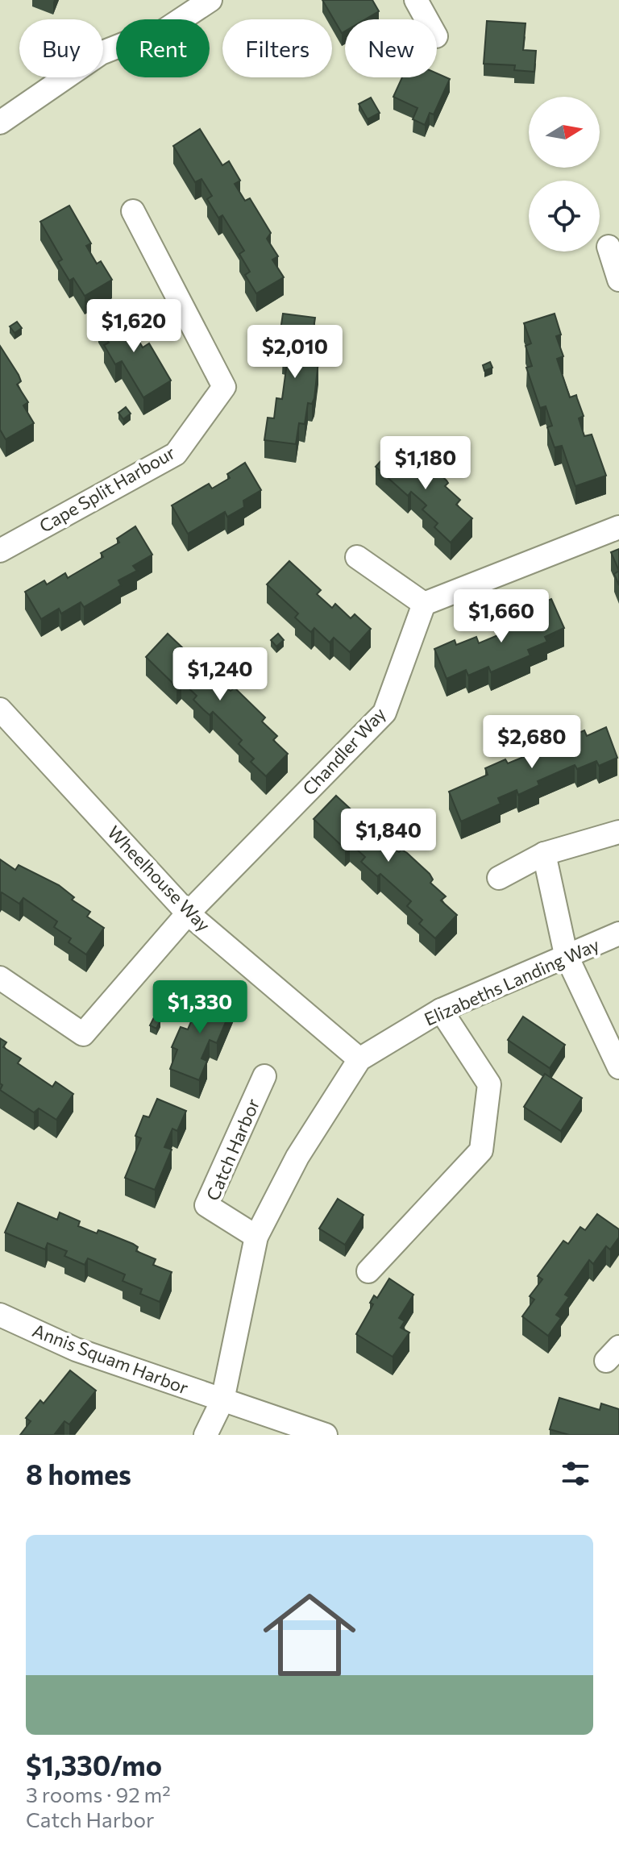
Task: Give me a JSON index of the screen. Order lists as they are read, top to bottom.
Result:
{
  "streets": {
    "street": [
      "Cape Split Harbour",
      "Chandler Way",
      "Wheelhouse Way",
      "Elizabeths Landing Way",
      "Catch Harbor",
      "Annis Squam Harbor"
    ]
  },
  "crossings": [
    ["Chandler Way", "Wheelhouse Way"],
    ["Wheelhouse Way", "Elizabeths Landing Way"],
    ["Elizabeths Landing Way", "Catch Harbor"],
    ["Elizabeths Landing Way", "Annis Squam Harbor"]
  ],
  "north": "right",
  "page": {
    "chip": [
      "Buy",
      "Rent",
      "Filters",
      "New"
    ],
    "price": [
      "$1,620",
      "$2,010",
      "$1,180",
      "$1,660",
      "$1,240",
      "$2,680",
      "$1,840",
      "$1,330"
    ],
    "heading": "8 homes",
    "list": [
      {
        "name": "$1,330/mo",
        "note": "3 rooms · 92 m² · Catch Harbor"
      }
    ]
  }
}
